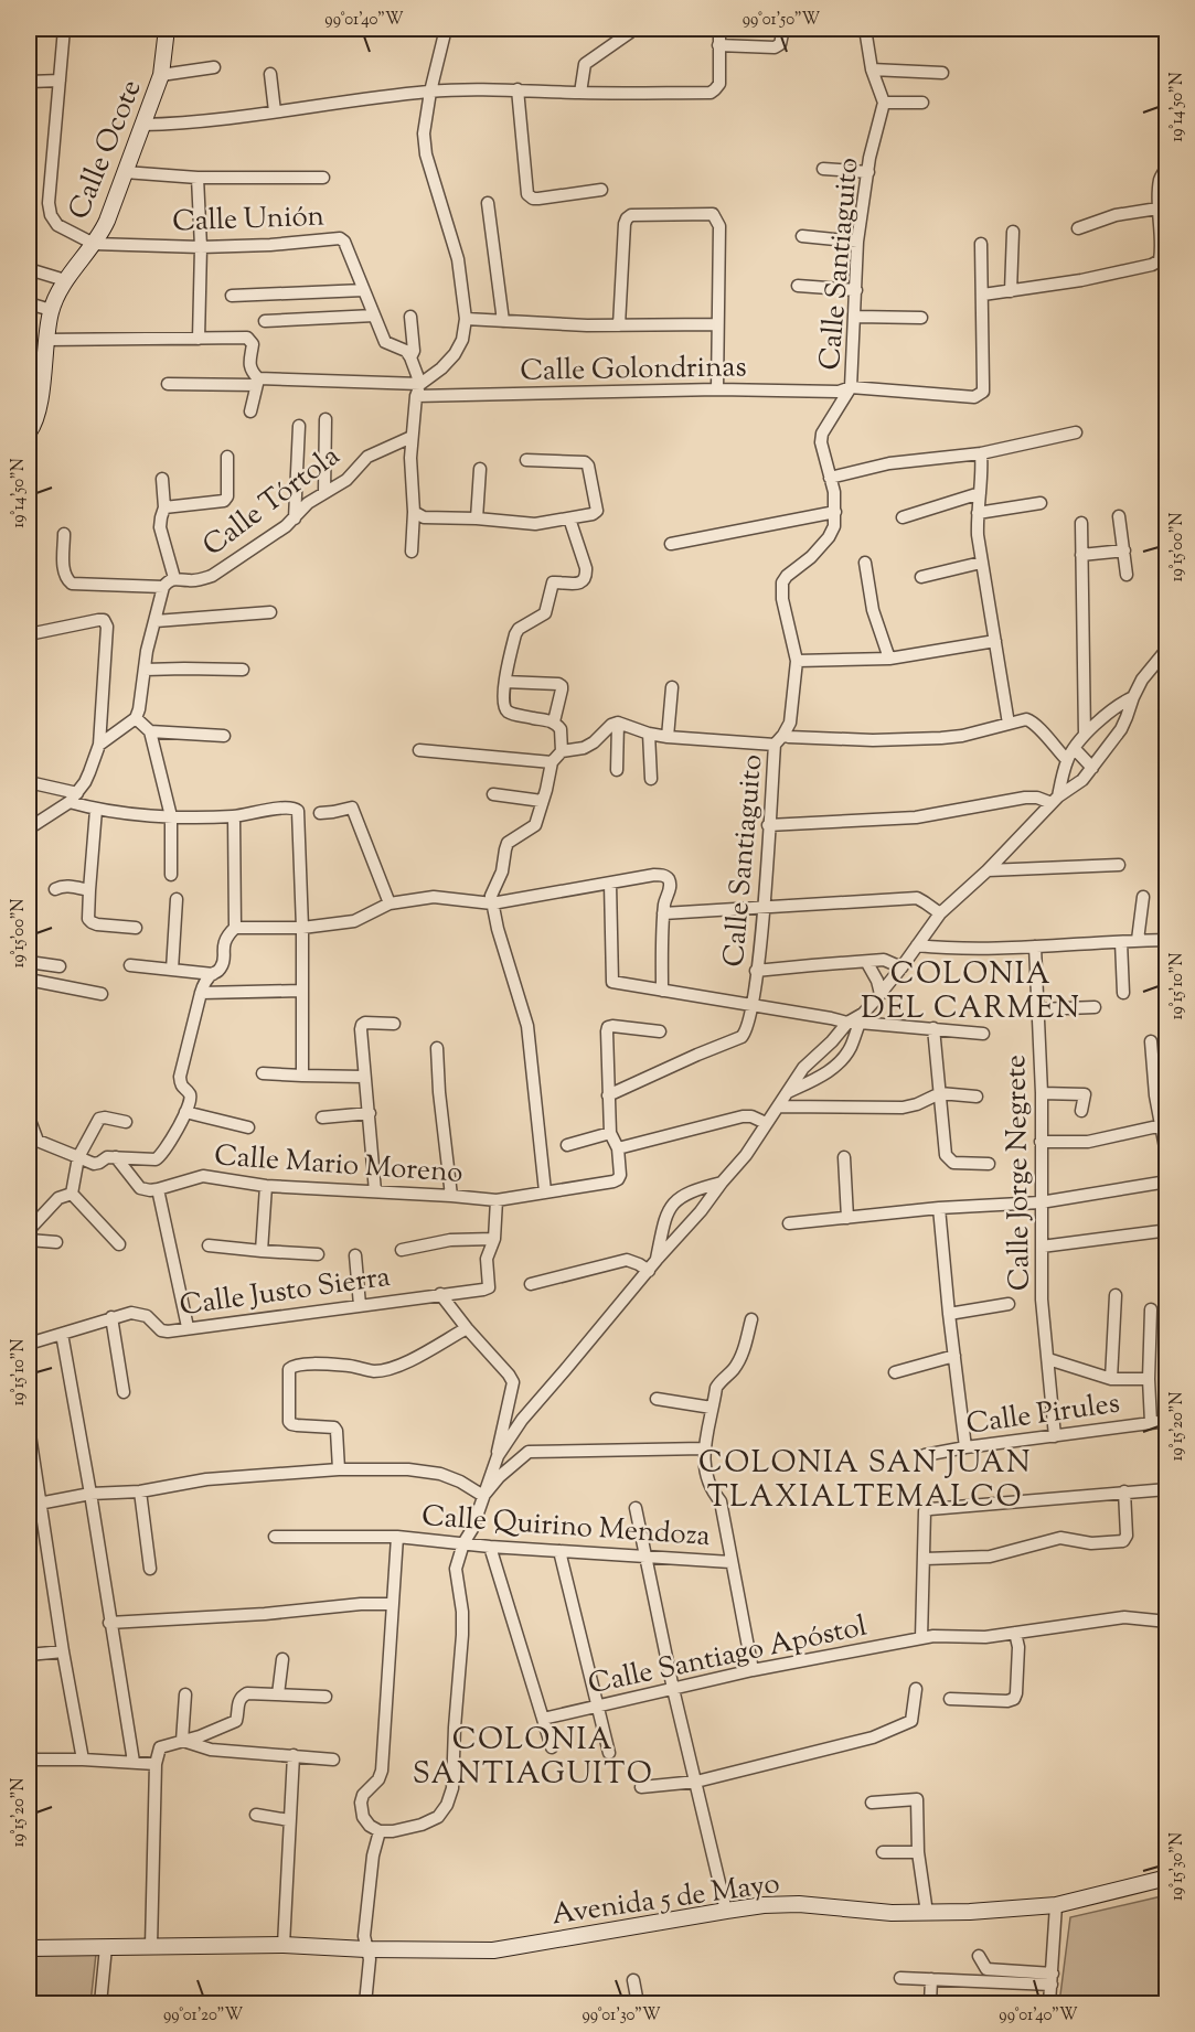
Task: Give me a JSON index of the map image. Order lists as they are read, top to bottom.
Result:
{
  "streets": {
    "main road": ["Calle Ocote", "Avenida 5 de Mayo"],
    "street": [
      "Calle Unión",
      "Calle Santiaguito",
      "Calle Golondrinas",
      "Calle Tórtola",
      "Calle Mario Moreno",
      "Calle Jorge Negrete",
      "Calle Justo Sierra",
      "Calle Pirules",
      "Calle Quirino Mendoza",
      "Calle Santiago Apóstol"
    ]
  },
  "crossings": [
    ["Calle Ocote", "Calle Unión"],
    ["Calle Santiaguito", "Calle Golondrinas"],
    ["Calle Jorge Negrete", "Calle Pirules"]
  ],
  "districts": ["COLONIA DEL CARMEN", "COLONIA SAN JUAN TLAXIALTEMALCO", "COLONIA SANTIAGUITO"],
  "coordinates": [
    "99°01'40\"W",
    "99°01'50\"W",
    "19°14'50\"N",
    "19°15'00\"N",
    "19°15'10\"N",
    "19°15'20\"N",
    "19°15'30\"N",
    "99°01'20\"W",
    "99°01'30\"W"
  ]
}
